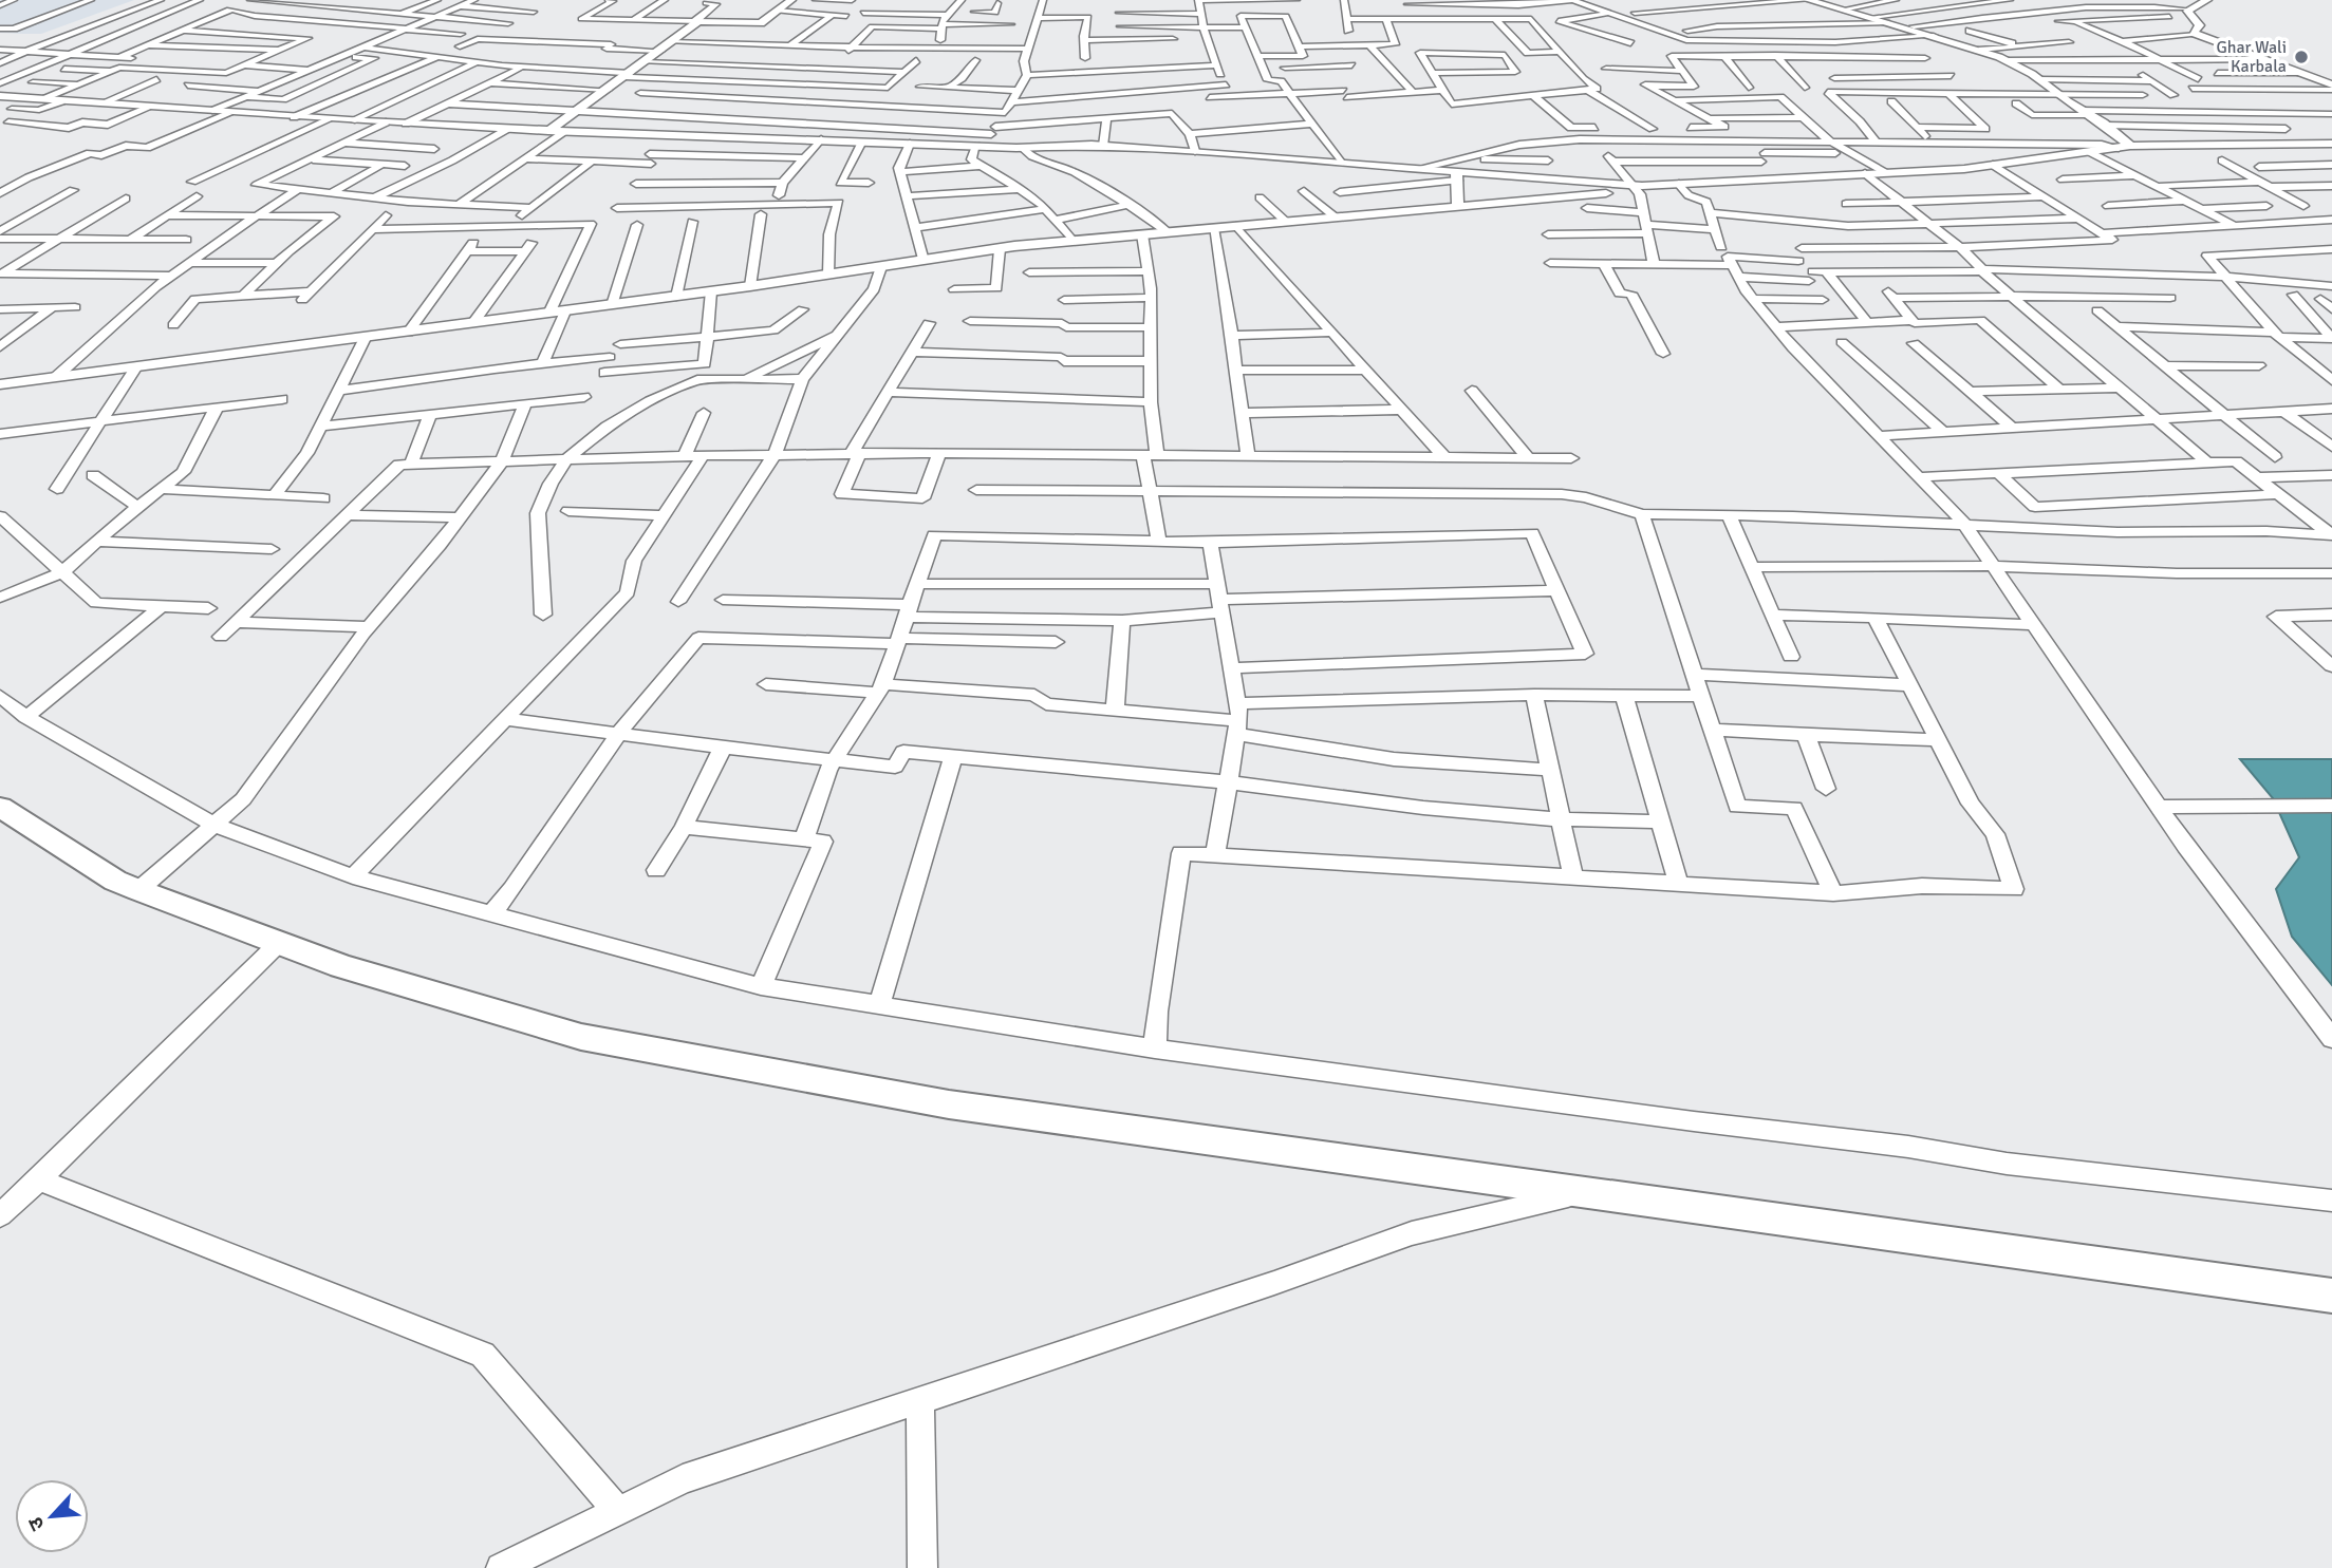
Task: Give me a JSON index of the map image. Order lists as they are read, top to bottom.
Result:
{
  "places": ["Ghar Wali Karbala"],
  "north": "bottom left"
}
